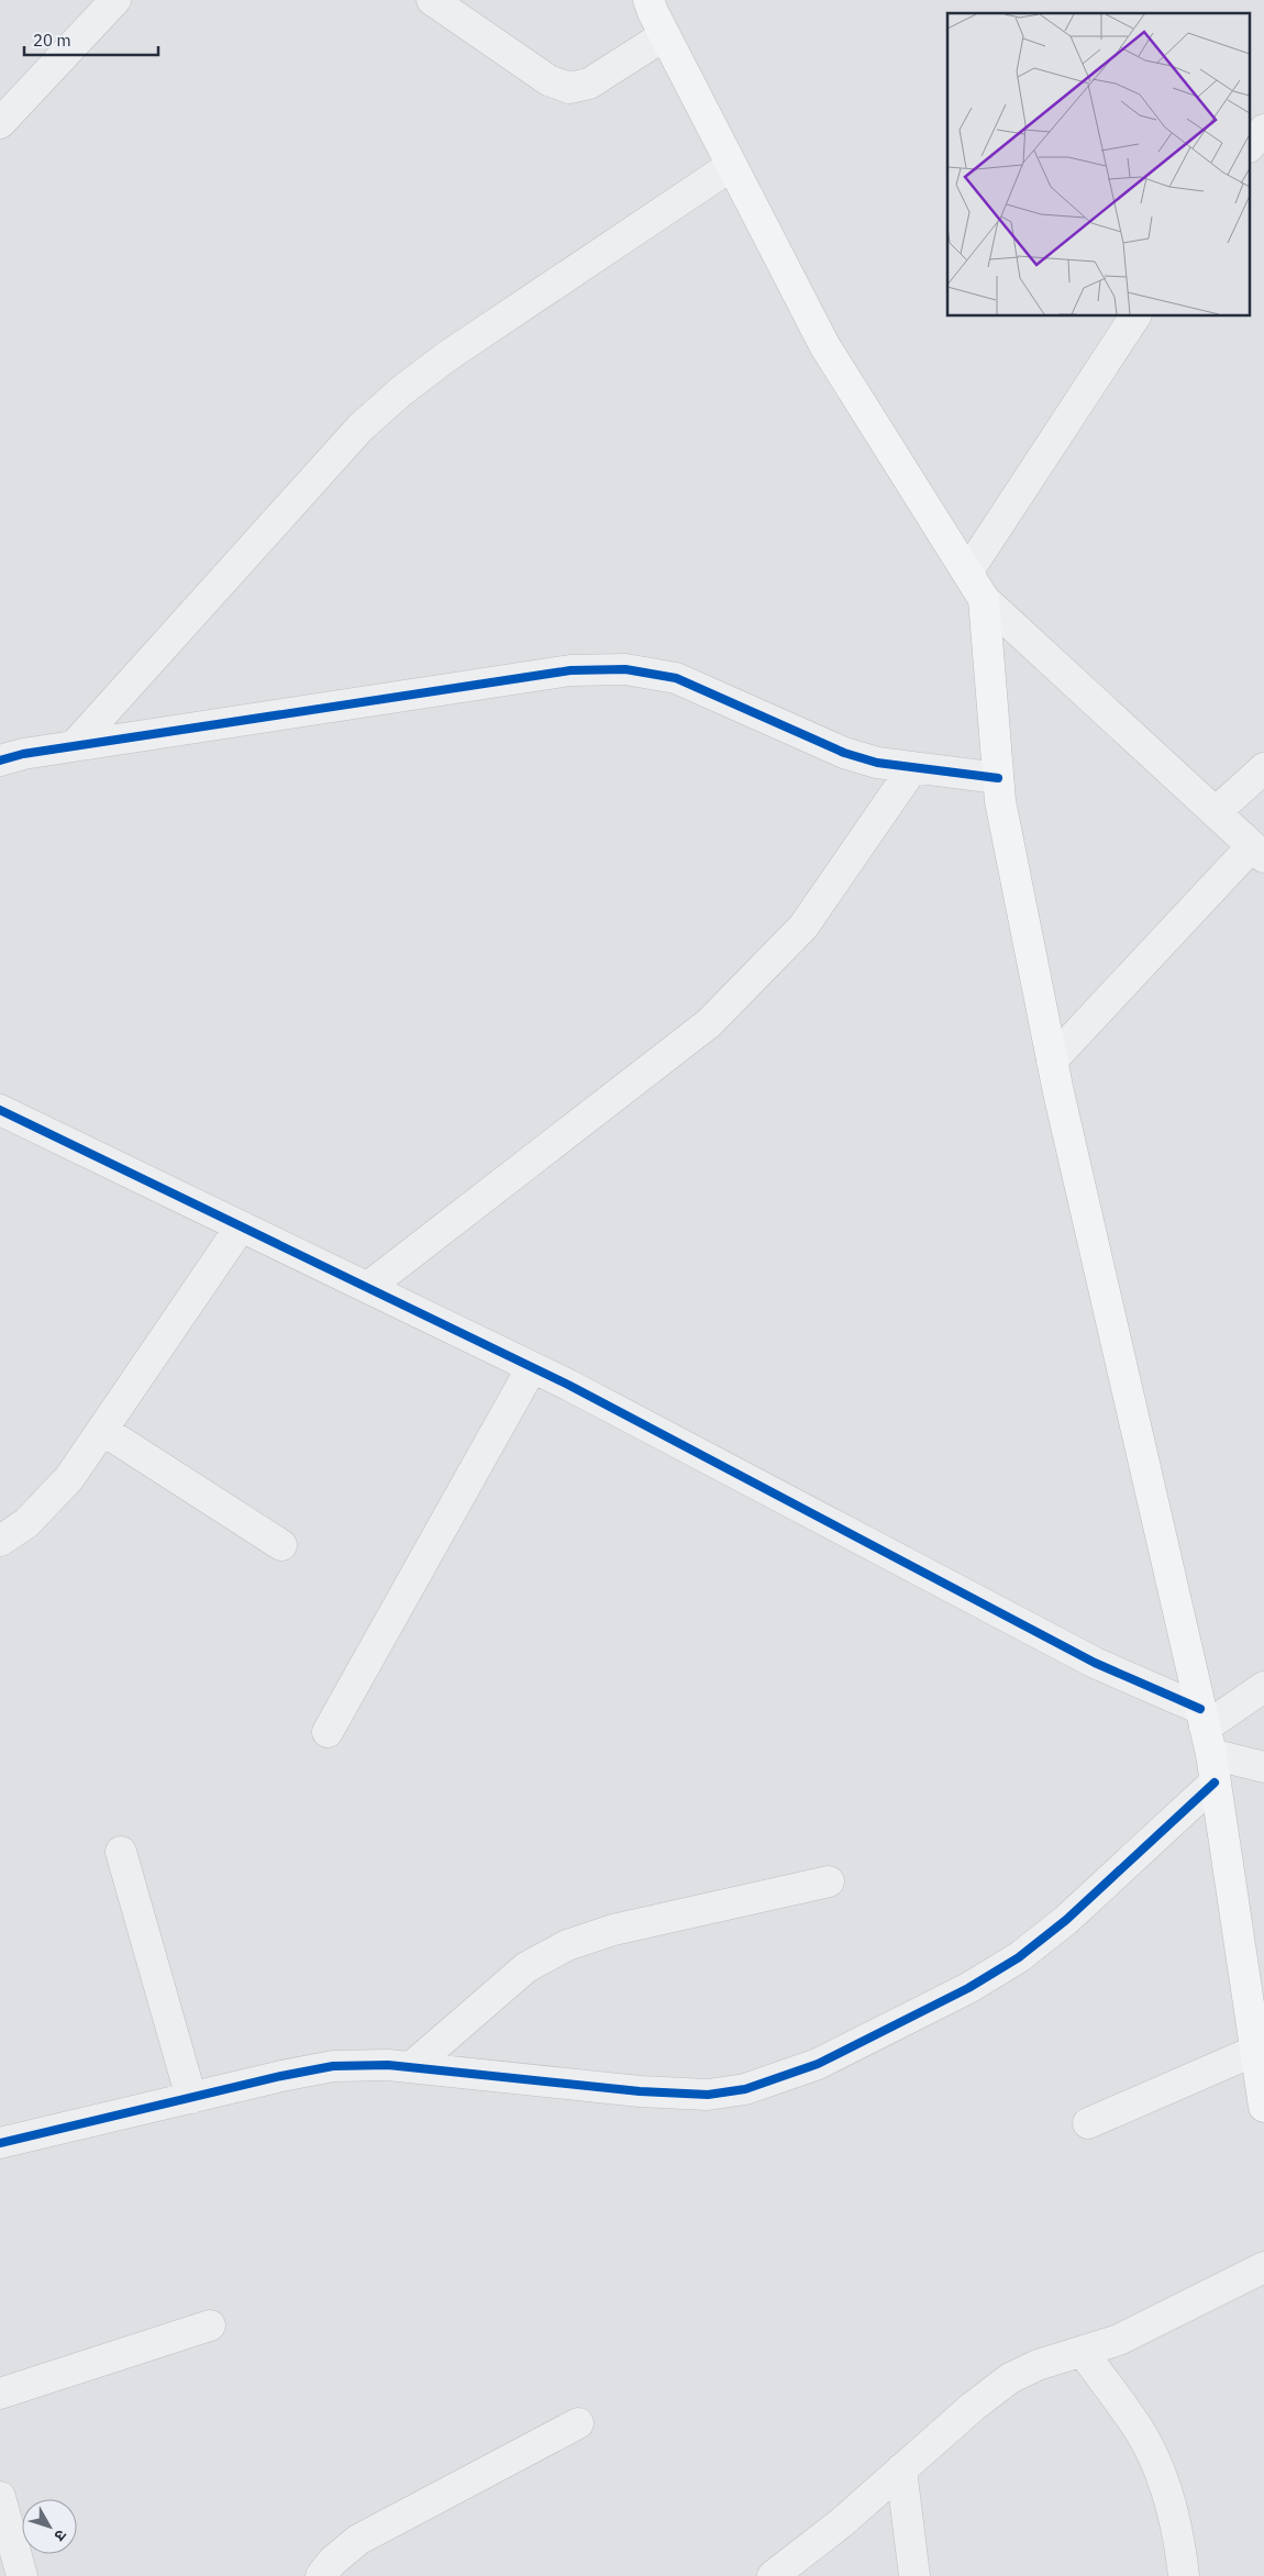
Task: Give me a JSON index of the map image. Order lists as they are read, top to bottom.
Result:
{
  "scale_bar": "20 m",
  "north": "bottom right"
}
